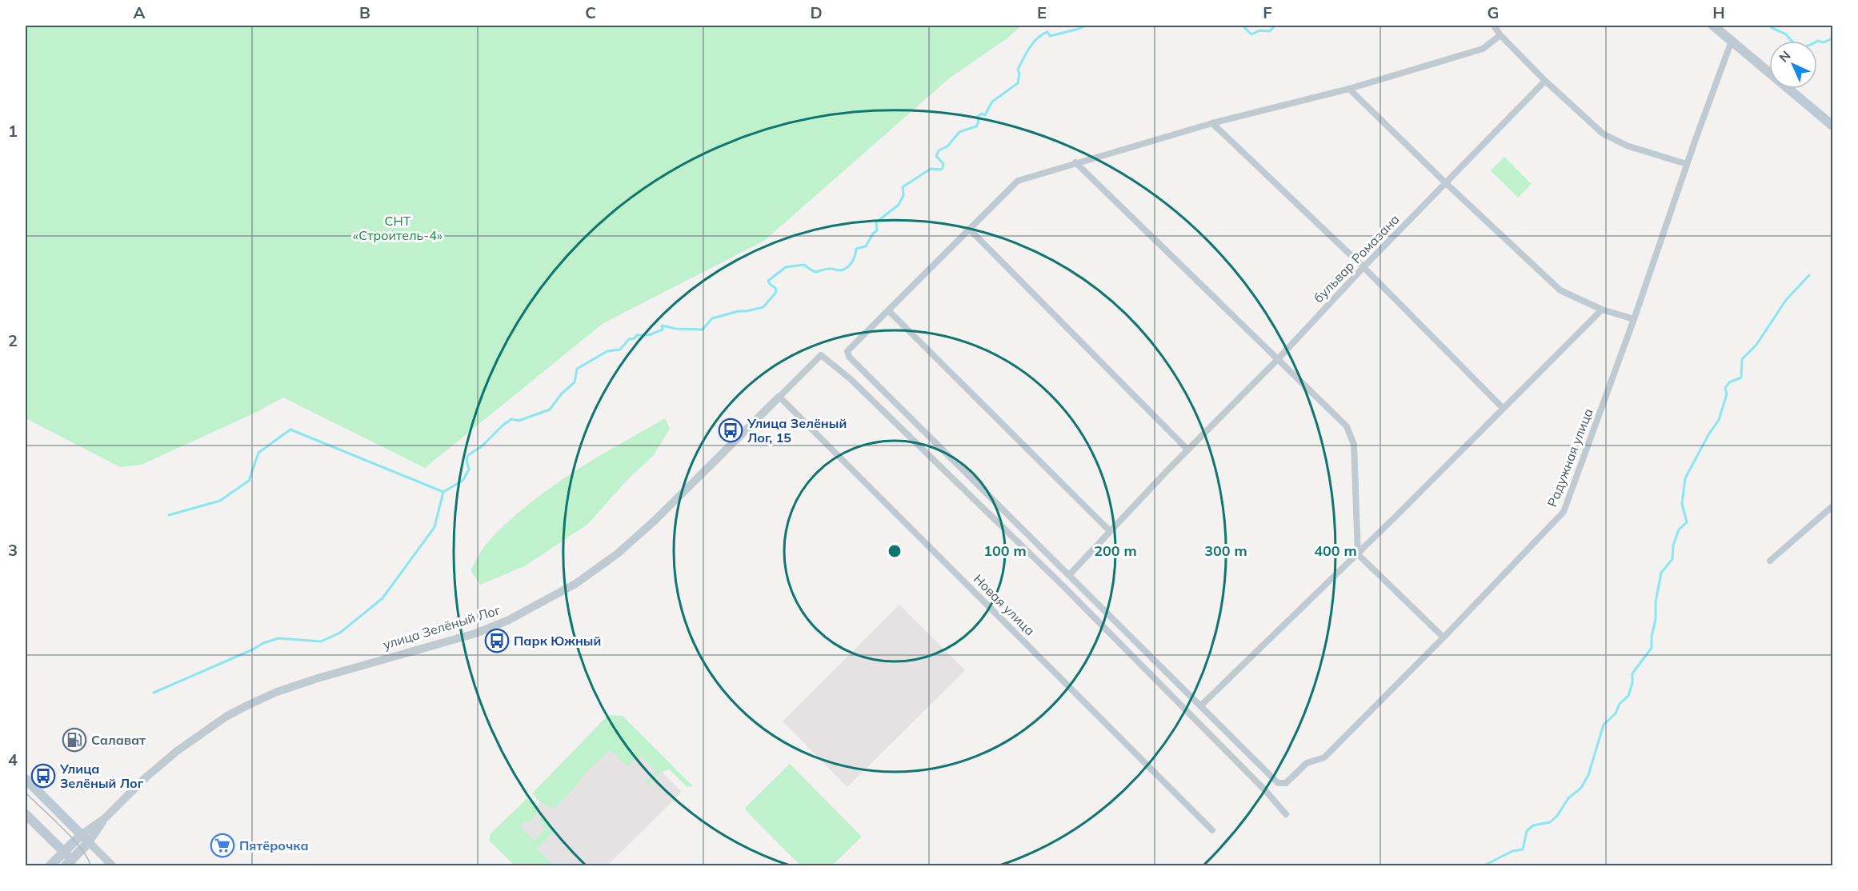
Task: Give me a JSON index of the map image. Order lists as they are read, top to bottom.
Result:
{
  "streets": {
    "street": [
      "бульвар Ромазана",
      "Радужная улица",
      "Новая улица",
      "улица Зелёный Лог"
    ]
  },
  "crossings": [
    ["Новая улица", "улица Зелёный Лог"]
  ],
  "parks": ["СНТ «Строитель-4»"],
  "places": {
    "bus stop": ["Улица Зелёный Лог, 15", "Парк Южный", "Улица Зелёный Лог"],
    "fuel station": ["Салават"],
    "supermarket": ["Пятёрочка"]
  },
  "north": "top left",
  "grid": {
    "columns": [
      "A",
      "B",
      "C",
      "D",
      "E",
      "F",
      "G",
      "H"
    ],
    "rows": [
      "1",
      "2",
      "3",
      "4"
    ]
  },
  "rings": [
    "100 m",
    "200 m",
    "300 m",
    "400 m"
  ]
}
